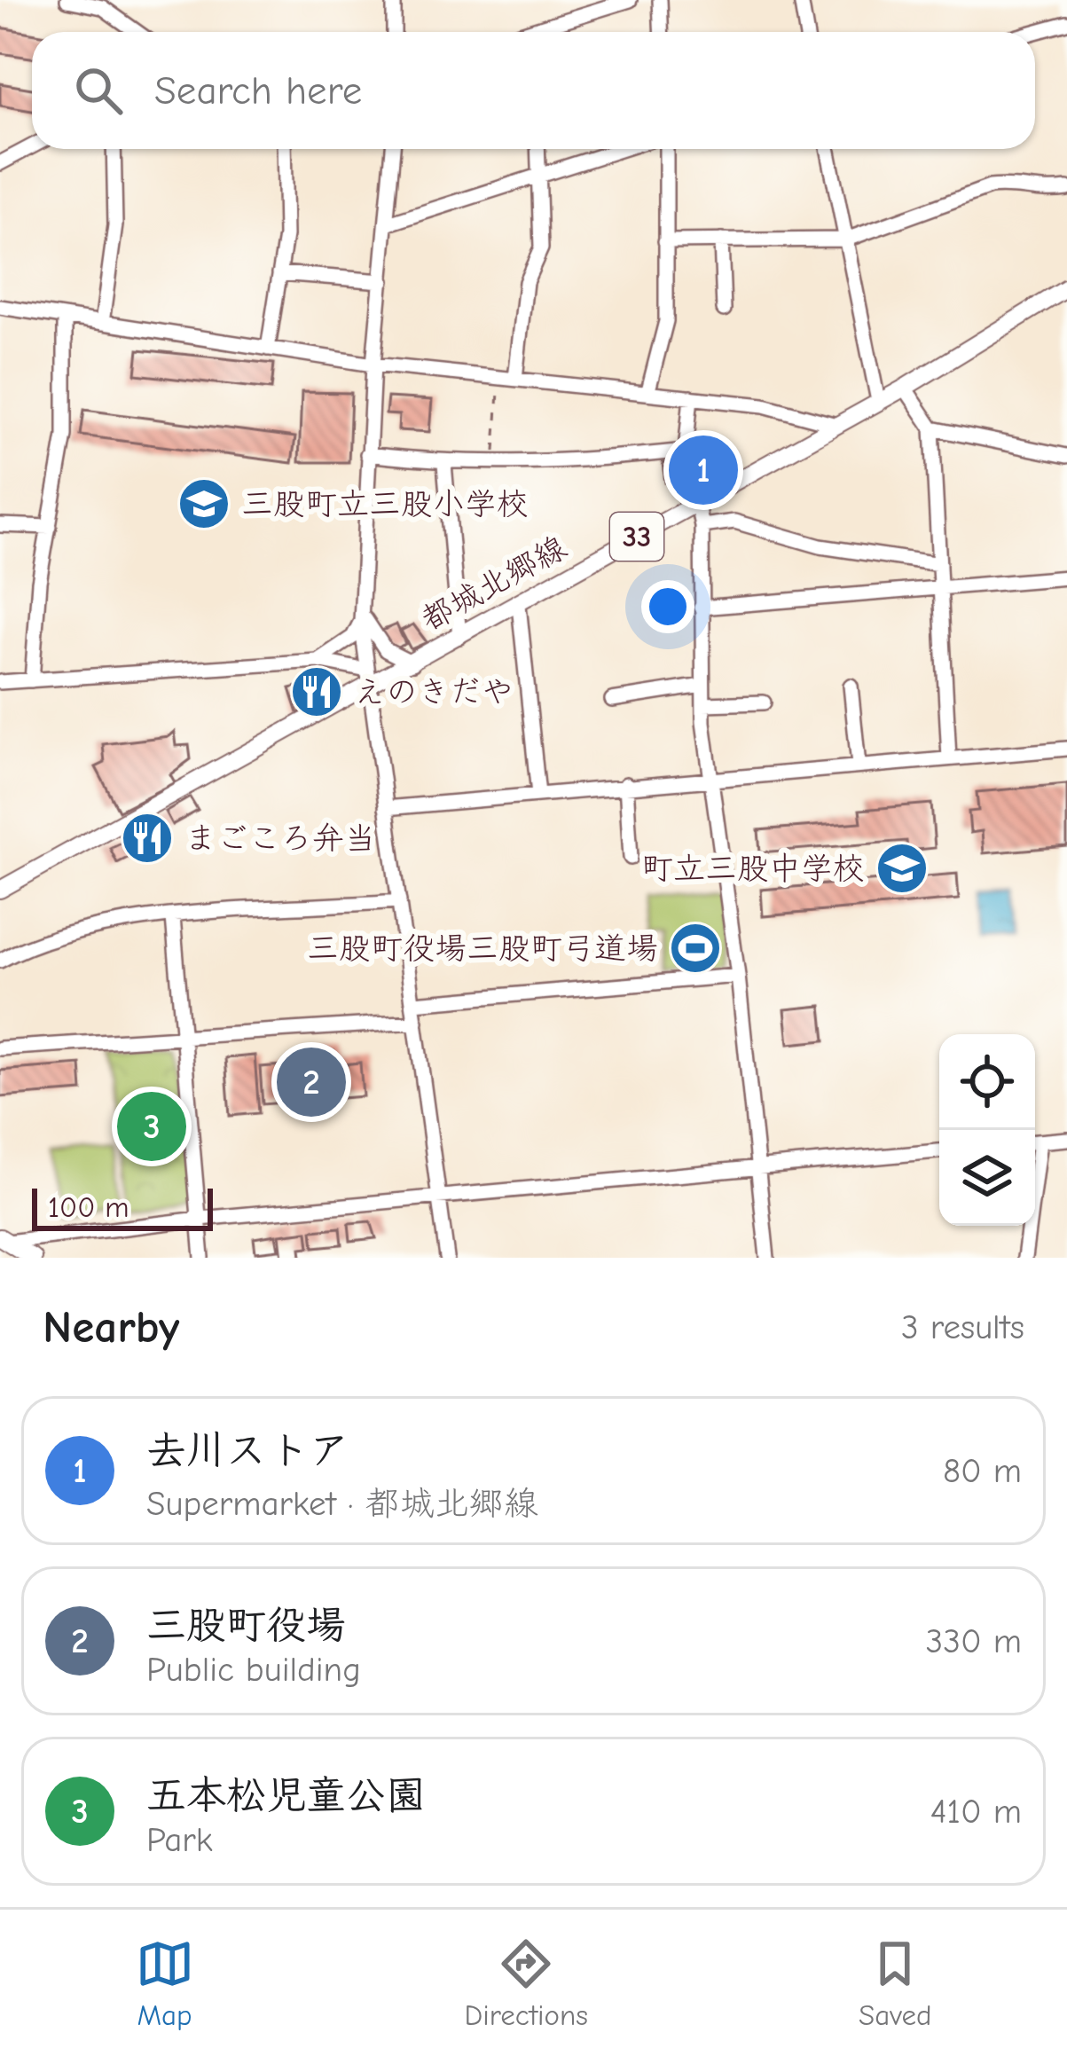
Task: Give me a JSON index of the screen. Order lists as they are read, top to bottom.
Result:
{
  "streets": {
    "main road": ["33", "都城北郷線"]
  },
  "places": {
    "school or university": ["三股町立三股小学校", "町立三股中学校"],
    "restaurant": ["えのきだや", "まごころ弁当"],
    "sports": ["三股町役場三股町弓道場"]
  },
  "scale_bar": "100 m",
  "page": {
    "search": "Search here",
    "pins": ["1", "2", "3"],
    "scale": "100 m",
    "heading": ["Nearby", "3 results"],
    "list": [
      {
        "mark": "1",
        "name": "去川ストア",
        "note": "Supermarket · 都城北郷線",
        "value": "80 m"
      },
      {
        "mark": "2",
        "name": "三股町役場",
        "note": "Public building",
        "value": "330 m"
      },
      {
        "mark": "3",
        "name": "五本松児童公園",
        "note": "Park",
        "value": "410 m"
      }
    ],
    "nav": ["Map", "Directions", "Saved"]
  }
}
